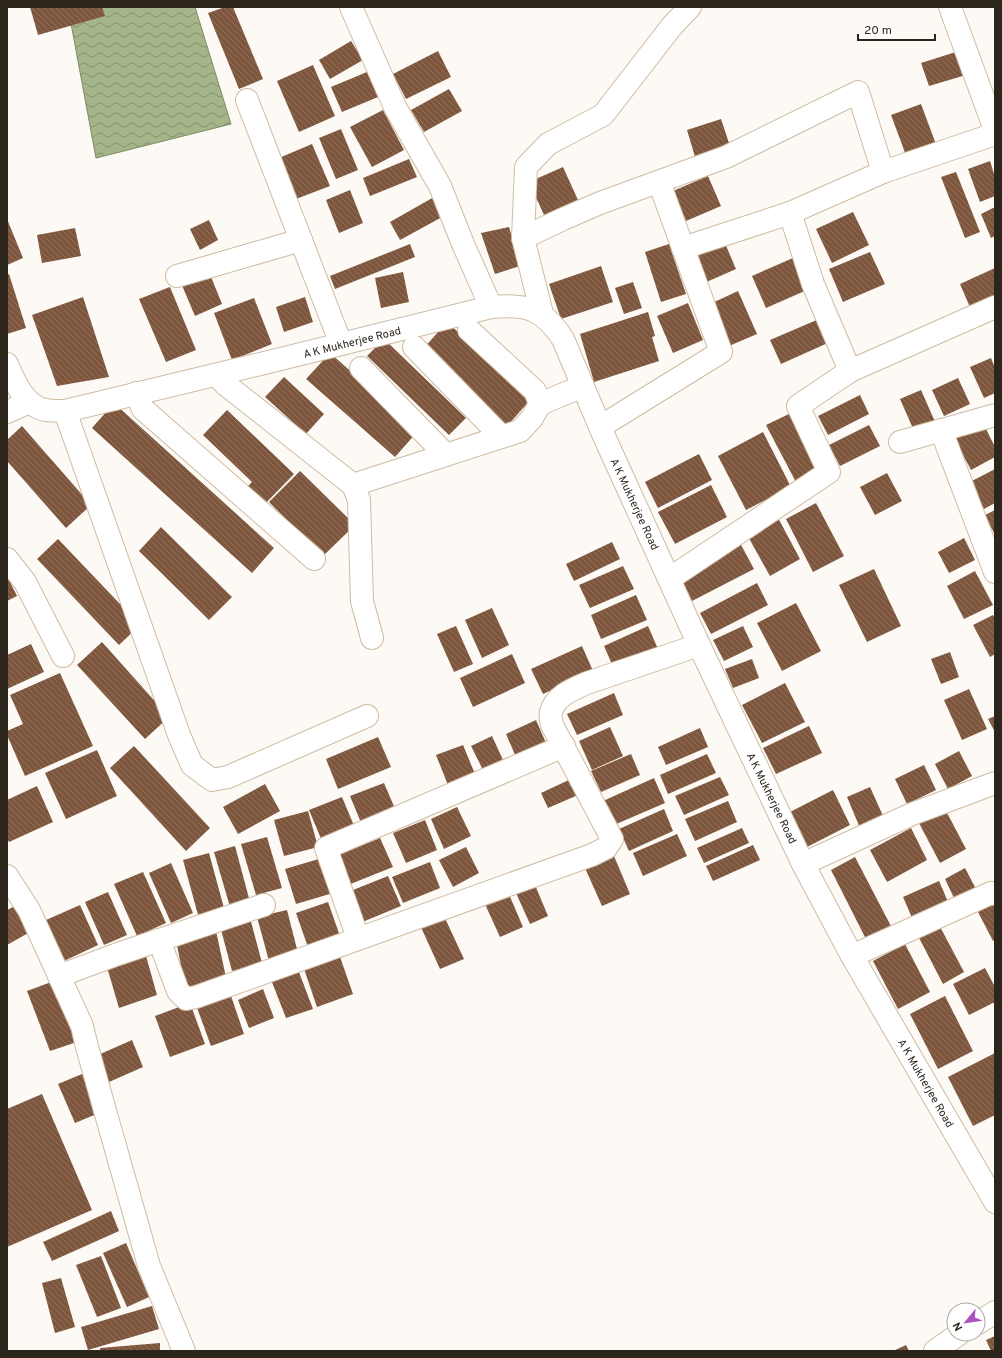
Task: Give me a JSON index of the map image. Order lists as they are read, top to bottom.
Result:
{
  "streets": {
    "street": ["A K Mukherjee Road"]
  },
  "scale_bar": "20 m",
  "north": "bottom left"
}
